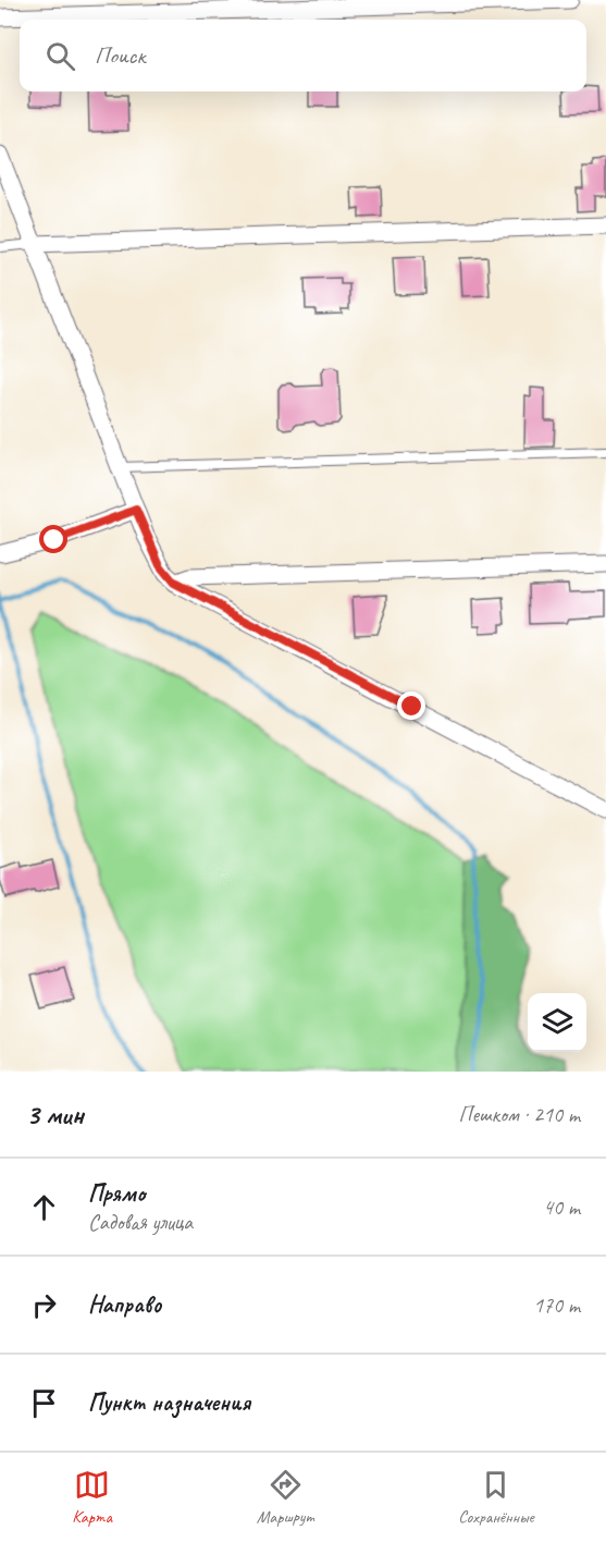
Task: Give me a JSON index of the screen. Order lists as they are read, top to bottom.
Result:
{
  "page": {
    "search": "Поиск",
    "heading": ["3 мин", "Пешком · 210 m"],
    "list": [
      ["Прямо", "Садовая улица", "40 m"],
      ["Направо", "170 m"],
      "Пункт назначения"
    ],
    "nav": ["Карта", "Маршрут", "Сохранённые"]
  }
}
